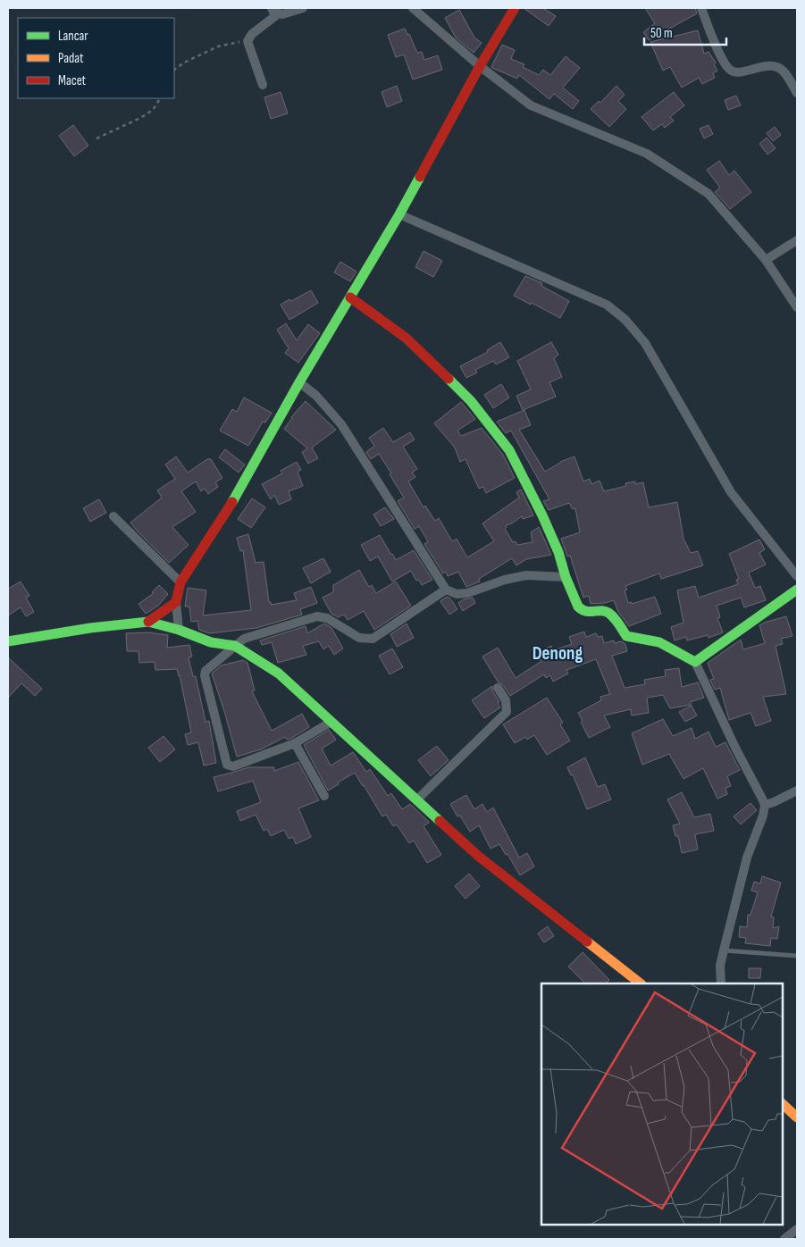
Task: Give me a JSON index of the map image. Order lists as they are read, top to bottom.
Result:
{
  "districts": ["Denong"],
  "legend": ["Lancar", "Padat", "Macet"],
  "scale_bar": "50 m"
}
